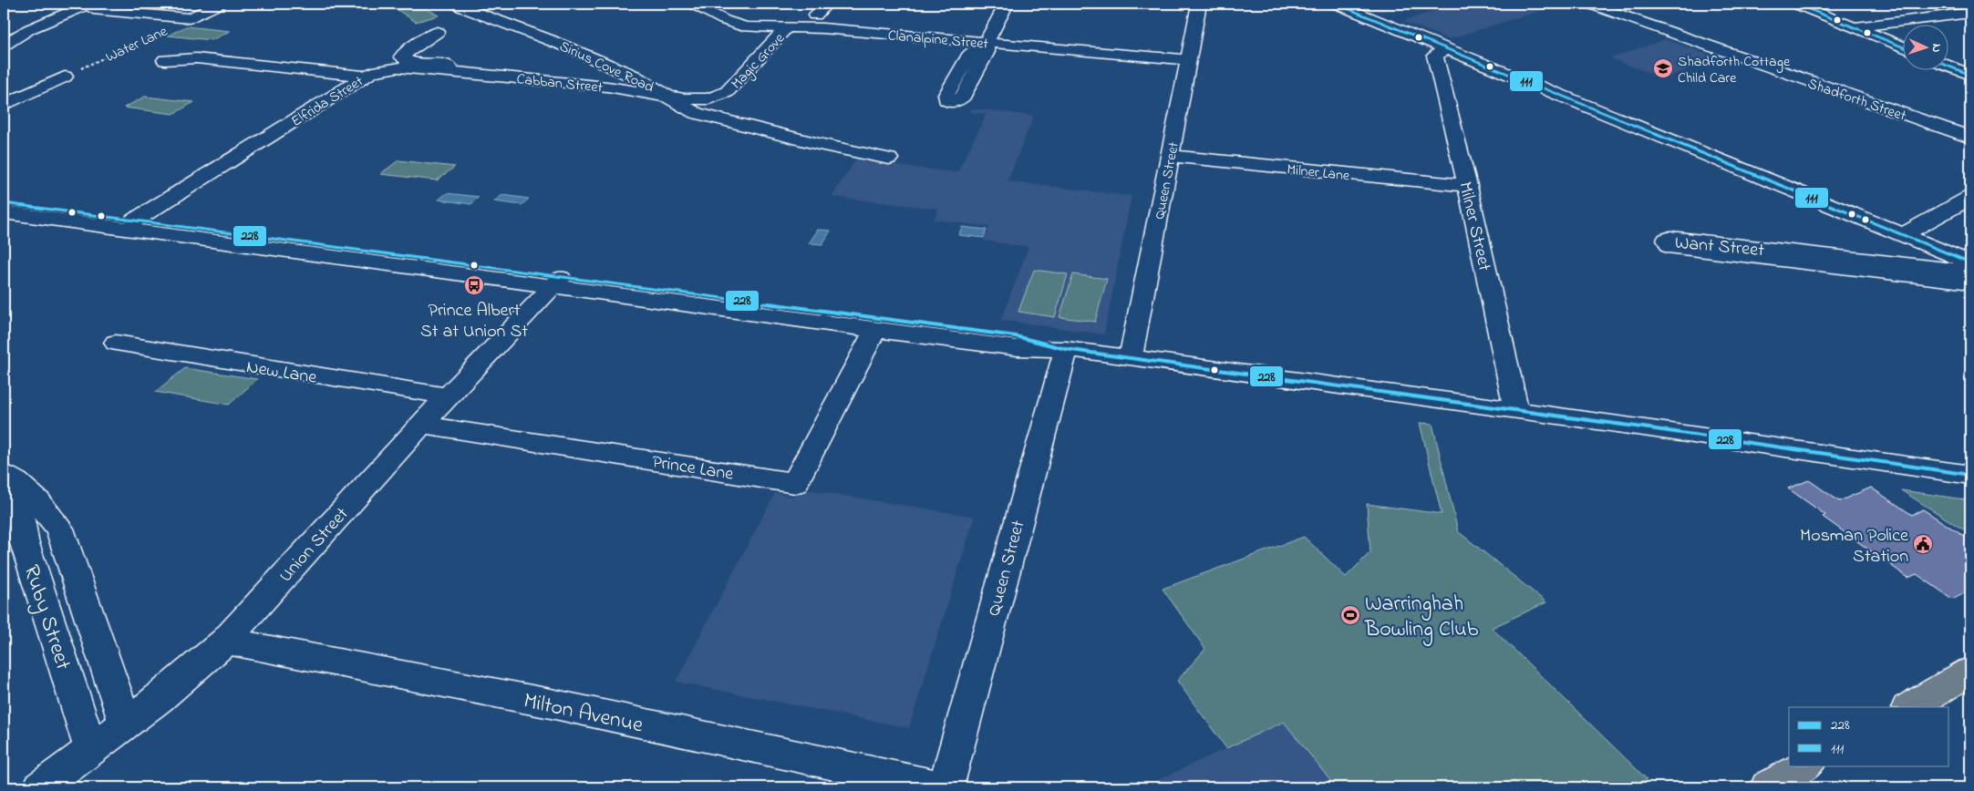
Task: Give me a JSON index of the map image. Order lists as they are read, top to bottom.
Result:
{
  "streets": {
    "street": [
      "Clanalpine Street",
      "Water Lane",
      "Magic Grove",
      "Sirius Cove Road",
      "Cabban Street",
      "Shadforth Street",
      "Elfrida Street",
      "Milner Lane",
      "Queen Street",
      "Milner Street",
      "Want Street",
      "New Lane",
      "Prince Lane",
      "Union Street",
      "Ruby Street",
      "Milton Avenue"
    ]
  },
  "crossings": [
    ["Clanalpine Street", "Magic Grove"],
    ["Clanalpine Street", "Queen Street"],
    ["Magic Grove", "Sirius Cove Road"],
    ["Magic Grove", "Cabban Street"],
    ["Sirius Cove Road", "Cabban Street"],
    ["Cabban Street", "Elfrida Street"],
    ["Milner Lane", "Queen Street"],
    ["Milner Lane", "Milner Street"],
    ["New Lane", "Union Street"],
    ["Prince Lane", "Union Street"],
    ["Union Street", "Ruby Street"],
    ["Union Street", "Milton Avenue"]
  ],
  "places": {
    "school or university": ["Shadforth Cottage Child Care"],
    "bus stop": ["Prince Albert St at Union St"],
    "public building": ["Mosman Police Station"],
    "sports": ["Warringhah Bowling Club"]
  },
  "lines": ["transit line 111", "transit line 228"],
  "legend": ["228", "111"],
  "north": "right"
}
